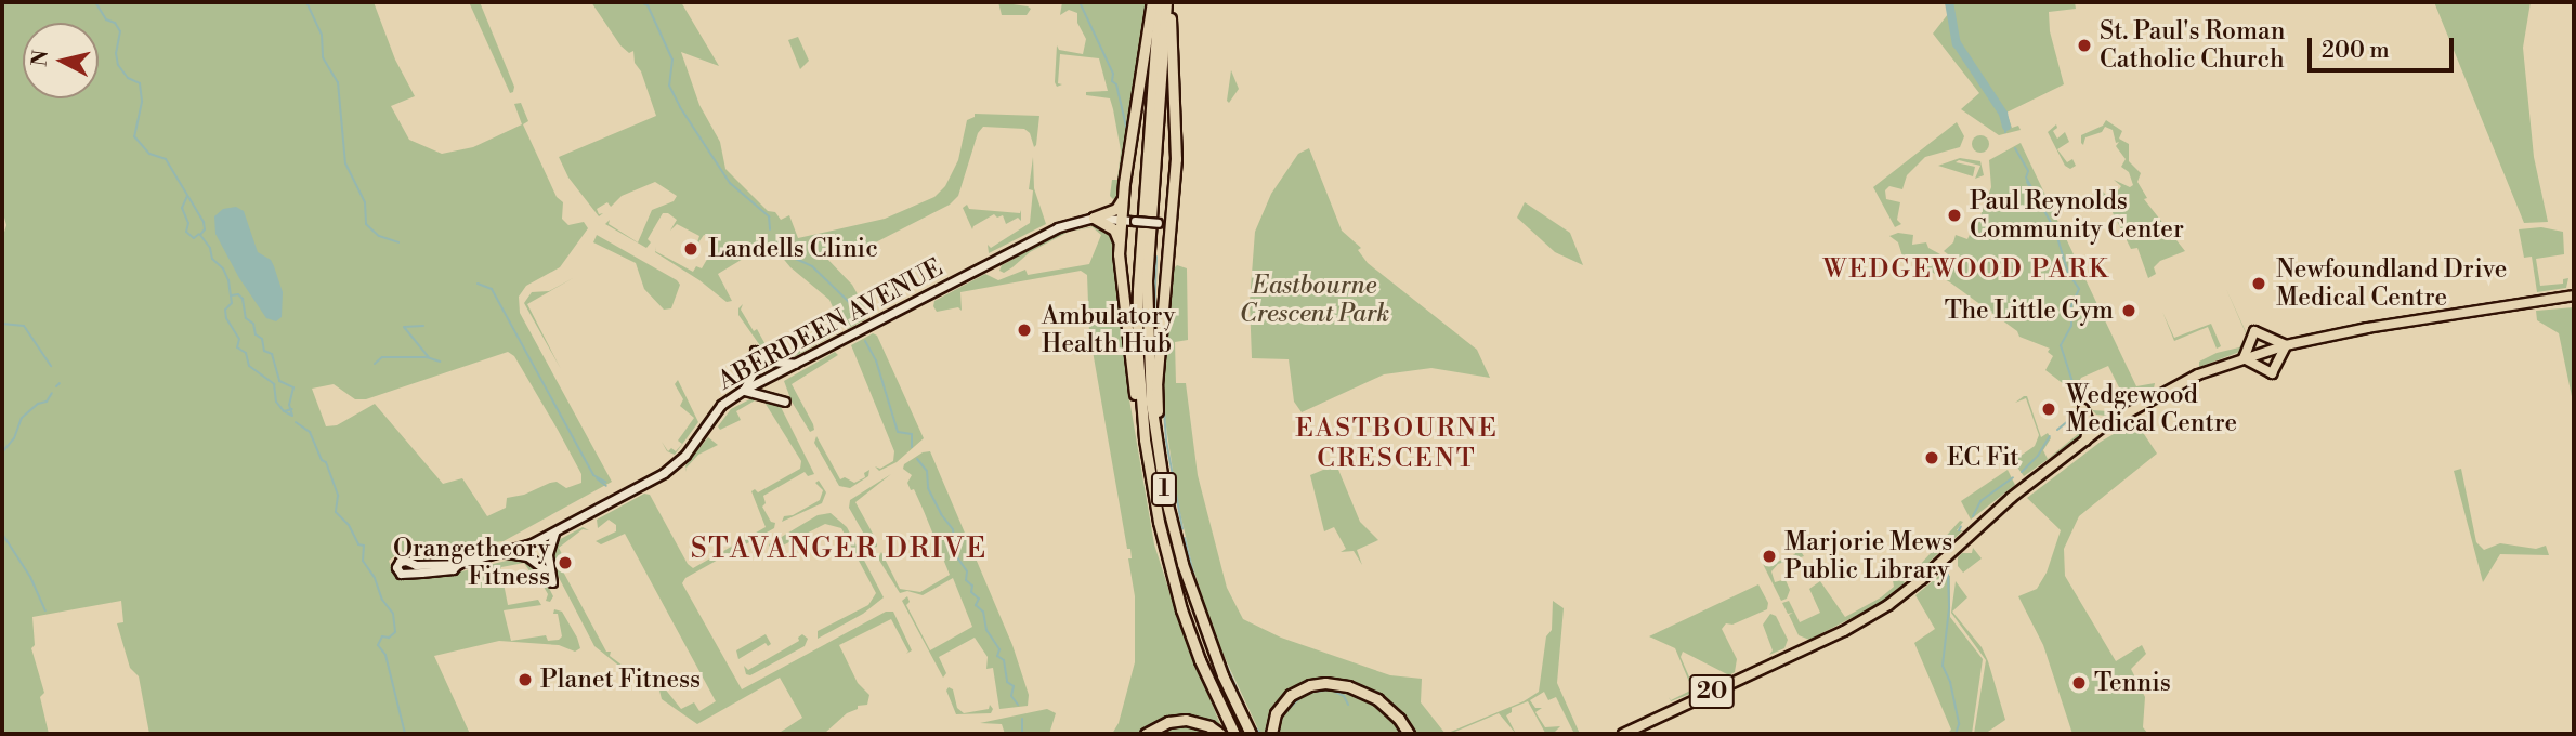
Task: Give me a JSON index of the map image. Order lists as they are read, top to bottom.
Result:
{
  "streets": {
    "highway": ["1"],
    "main road": ["ABERDEEN AVENUE", "20"]
  },
  "districts": ["WEDGEWOOD PARK", "EASTBOURNE CRESCENT", "STAVANGER DRIVE"],
  "parks": ["Eastbourne Crescent Park"],
  "places": [
    "St. Paul's Roman Catholic Church",
    "Paul Reynolds Community Center",
    "Landells Clinic",
    "Newfoundland Drive Medical Centre",
    "The Little Gym",
    "Ambulatory Health Hub",
    "Wedgewood Medical Centre",
    "EC Fit",
    "Marjorie Mews Public Library",
    "Orangetheory Fitness",
    "Planet Fitness",
    "Tennis"
  ],
  "scale_bar": "200 m",
  "north": "left"
}
